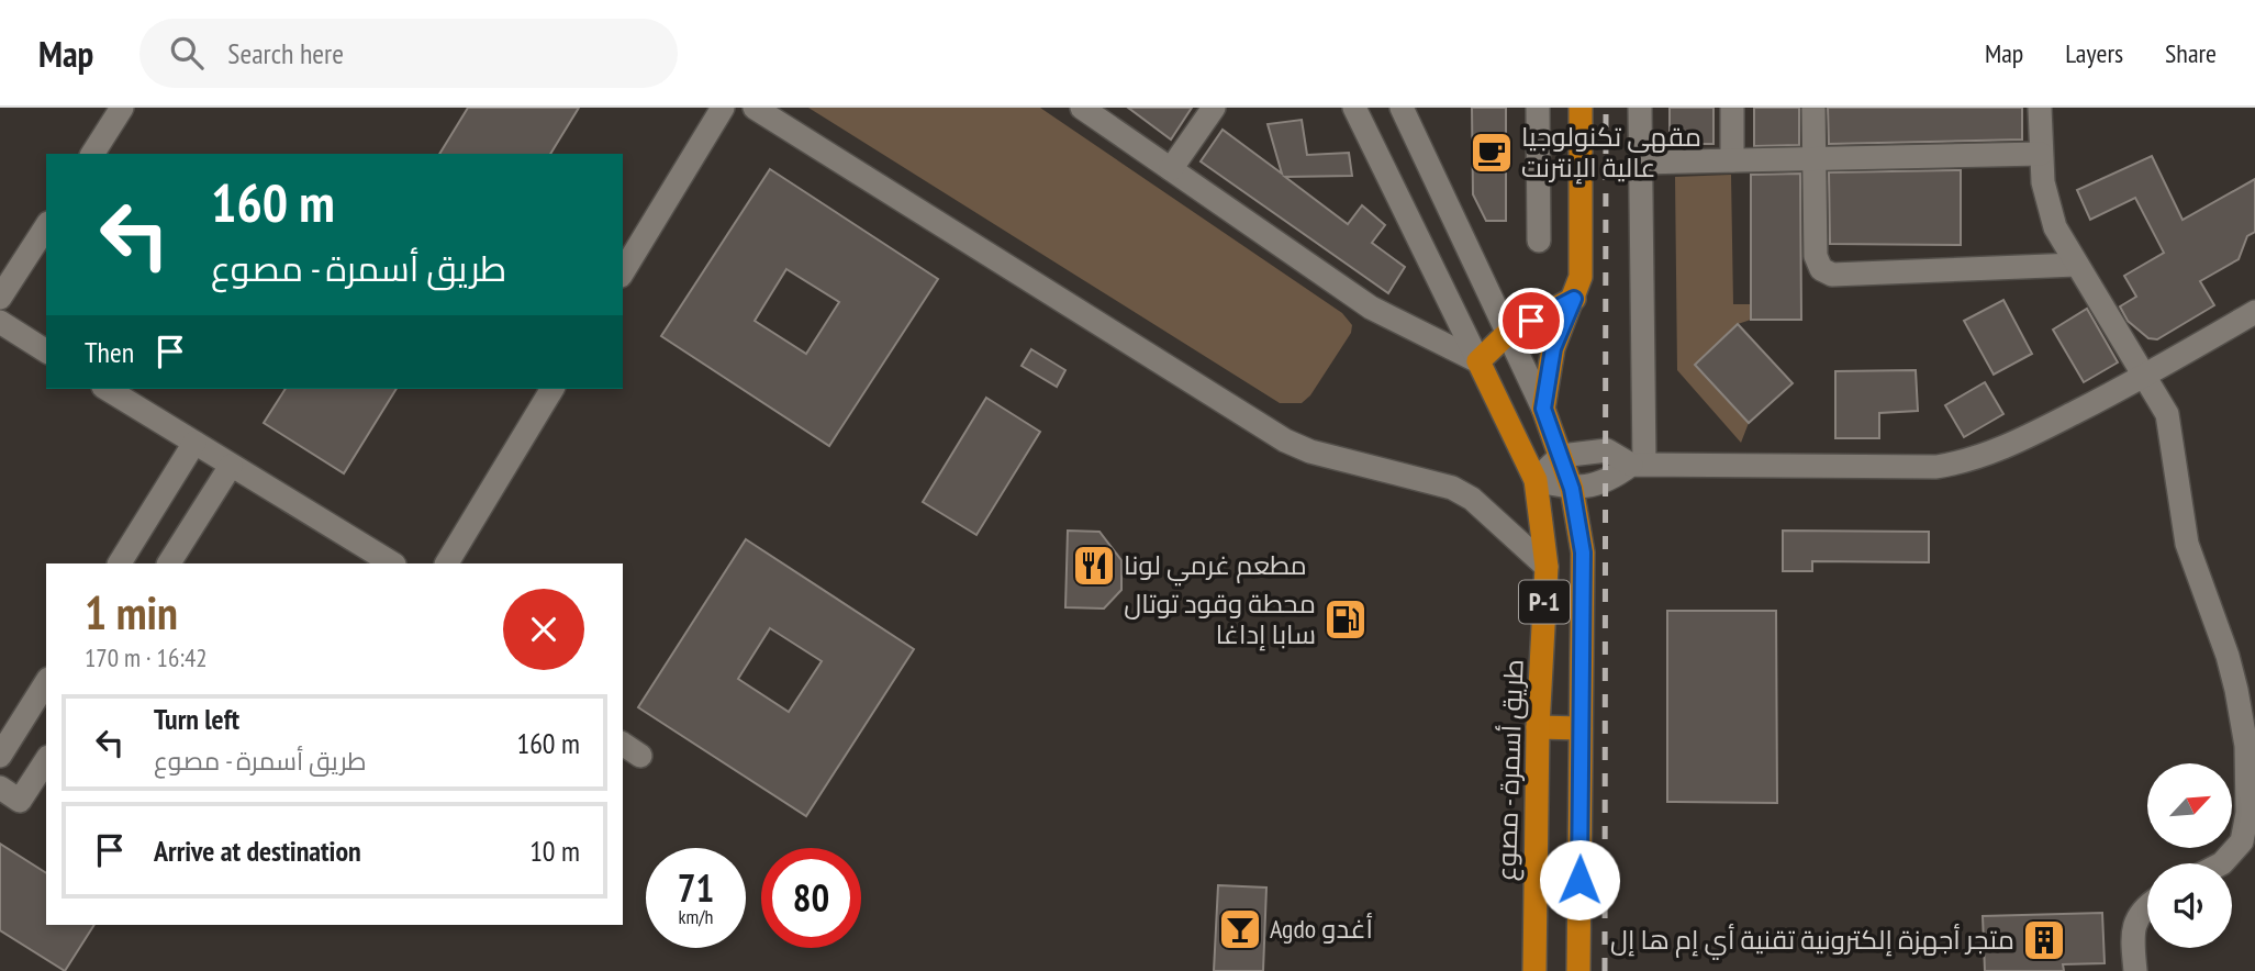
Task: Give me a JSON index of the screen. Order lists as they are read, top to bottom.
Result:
{
  "streets": {
    "highway": ["P-1", "طريق أسمرة - مصوع"]
  },
  "places": {
    "cafe": ["مقهى تكنولوجيا عالية الإنترنت"],
    "restaurant": ["مطعم غرمي لونا"],
    "fuel station": ["محطة وقود توتال سابا إداغا"],
    "bar": ["Agdo أغدو"],
    "building": ["متجر أجهزة إلكترونية تقنية أي إم ها إل"]
  },
  "north": "top right",
  "page": {
    "header": "Map",
    "search": "Search here",
    "nav": ["Map", "Layers", "Share"],
    "turn": ["160 m", "طريق أسمرة - مصوع"],
    "then": "Then",
    "heading": ["1 min", "170 m · 16:42"],
    "list": [
      {
        "name": "Turn left",
        "note": "طريق أسمرة - مصوع",
        "value": "160 m"
      },
      {
        "name": "Arrive at destination",
        "value": "10 m"
      }
    ],
    "speed": "71 km/h",
    "limit": "80"
  }
}
